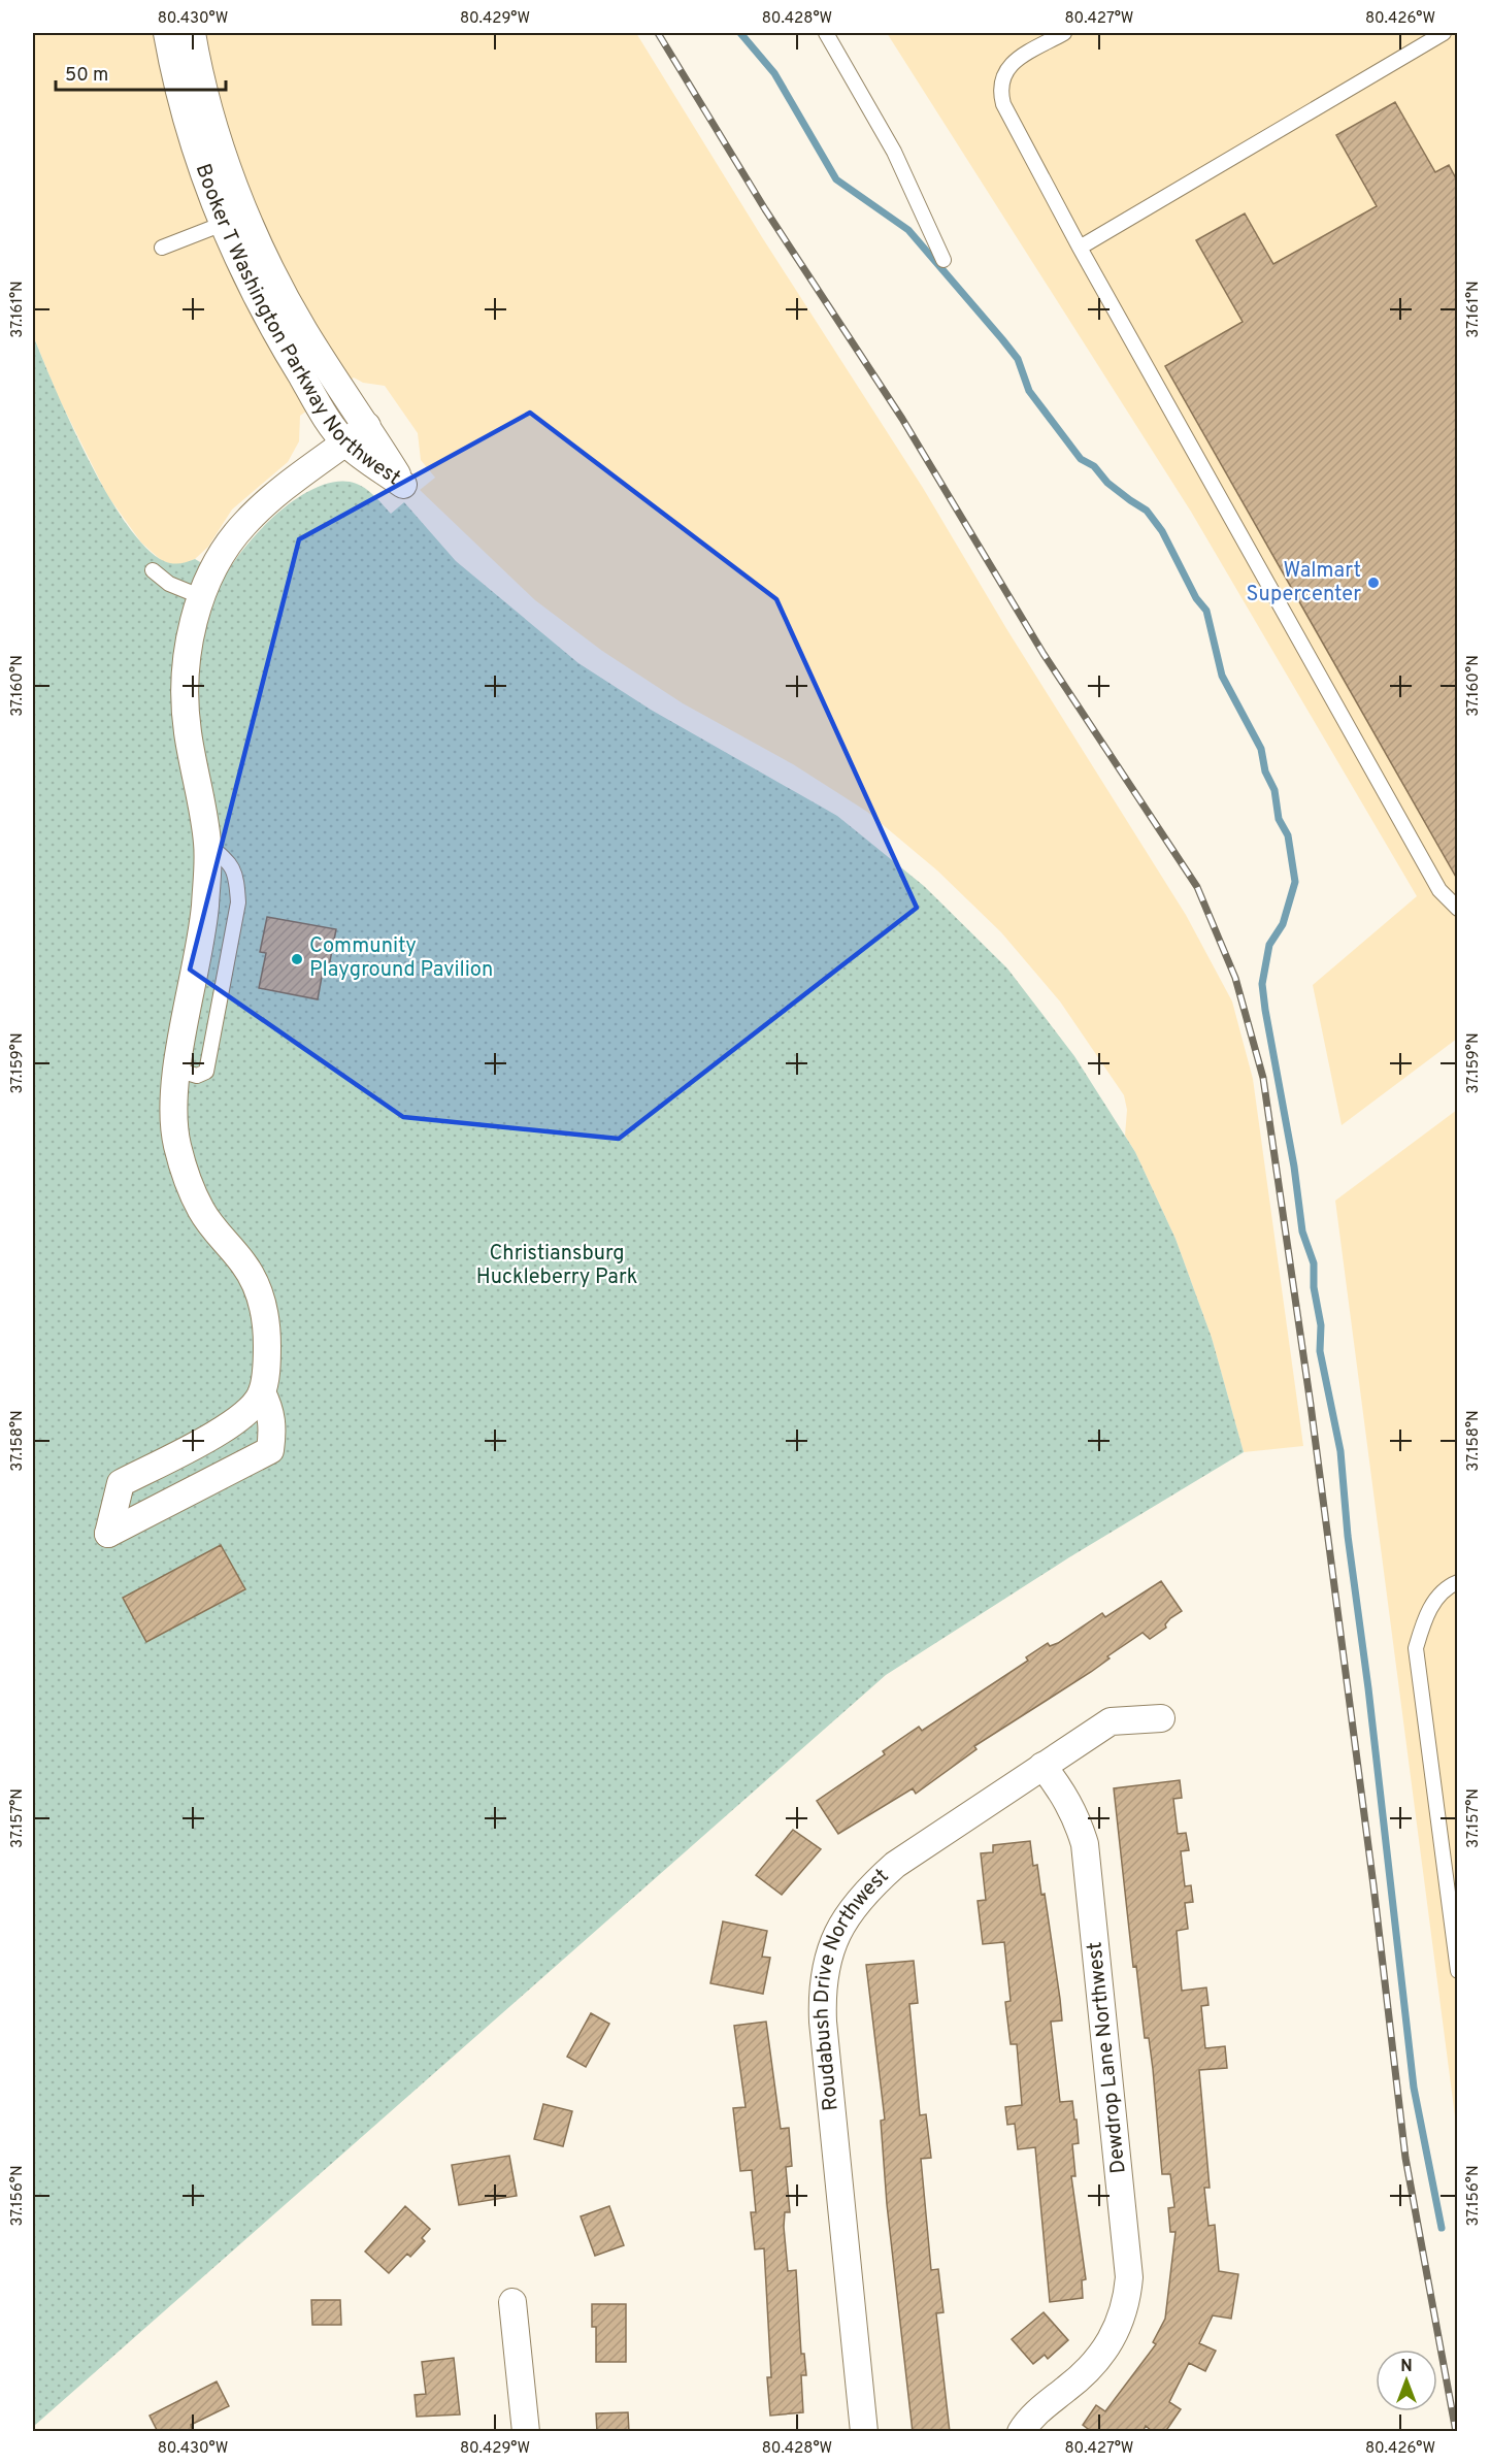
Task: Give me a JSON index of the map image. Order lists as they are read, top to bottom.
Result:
{
  "streets": {
    "street": ["Booker T Washington Parkway Northwest", "Roudabush Drive Northwest", "Dewdrop Lane Northwest"]
  },
  "crossings": [
    ["Roudabush Drive Northwest", "Dewdrop Lane Northwest"]
  ],
  "parks": ["Christiansburg Huckleberry Park"],
  "places": ["Walmart Supercenter", "Community Playground Pavilion"],
  "scale_bar": "50 m",
  "north": "top",
  "coordinates": [
    "80.430°W",
    "80.429°W",
    "80.428°W",
    "80.427°W",
    "80.426°W",
    "37.161°N",
    "37.160°N",
    "37.159°N",
    "37.158°N",
    "37.157°N",
    "37.156°N"
  ]
}
